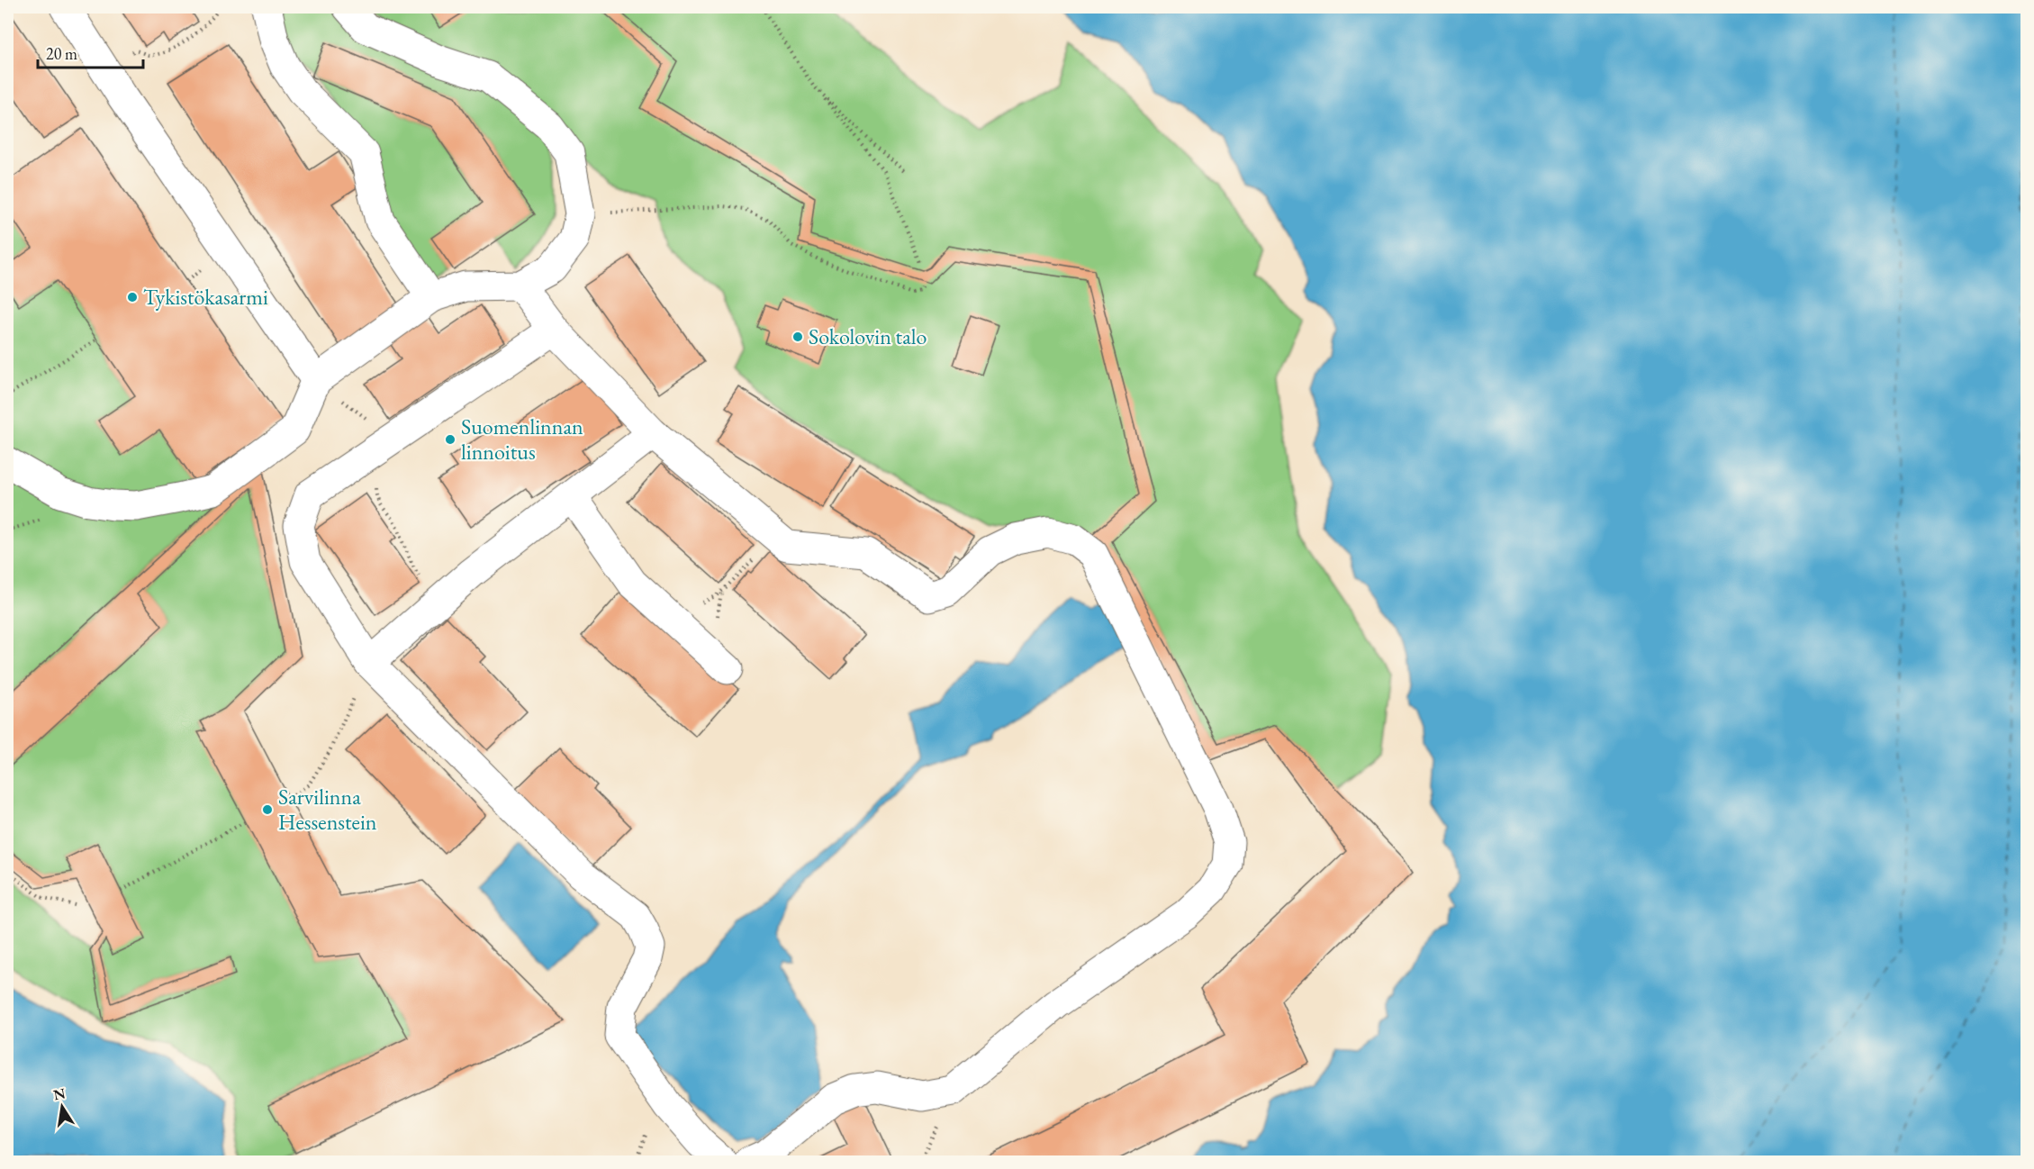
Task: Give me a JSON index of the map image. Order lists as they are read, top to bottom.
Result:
{
  "places": [
    "Tykistökasarmi",
    "Sokolovin talo",
    "Suomenlinnan linnoitus",
    "Sarvilinna Hessenstein"
  ],
  "scale_bar": "20 m",
  "north": "top"
}
